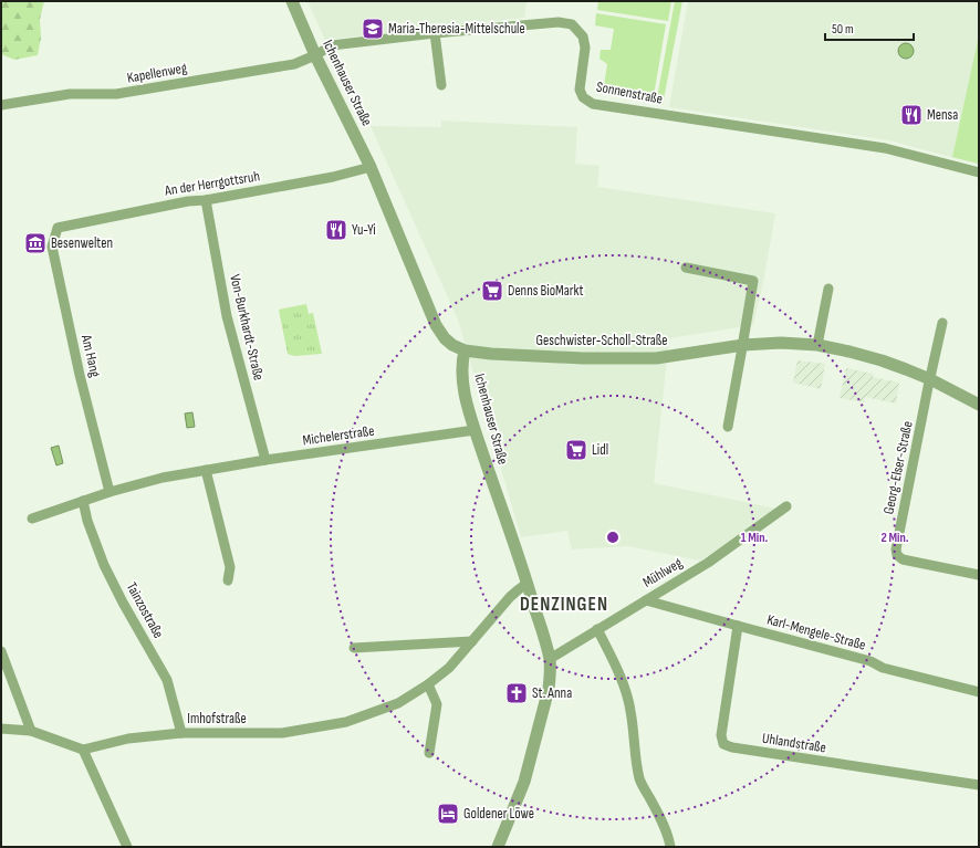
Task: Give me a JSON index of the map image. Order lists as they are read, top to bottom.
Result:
{
  "streets": {
    "street": [
      "Kapellenweg",
      "Ichenhauser Straße",
      "Sonnenstraße",
      "An der Herrgottsruh",
      "Von-Burkhardt-Straße",
      "Geschwister-Scholl-Straße",
      "Am Hang",
      "Michelerstraße",
      "Georg-Elser-Straße",
      "Mühlweg",
      "Tainzostraße",
      "Karl-Mengele-Straße",
      "Imhofstraße",
      "Uhlandstraße"
    ]
  },
  "crossings": [
    ["Kapellenweg", "Ichenhauser Straße"],
    ["Kapellenweg", "Sonnenstraße"],
    ["Ichenhauser Straße", "Sonnenstraße"],
    ["Ichenhauser Straße", "An der Herrgottsruh"],
    ["Ichenhauser Straße", "Geschwister-Scholl-Straße"],
    ["Ichenhauser Straße", "Michelerstraße"],
    ["Ichenhauser Straße", "Mühlweg"],
    ["Ichenhauser Straße", "Imhofstraße"],
    ["An der Herrgottsruh", "Von-Burkhardt-Straße"],
    ["An der Herrgottsruh", "Am Hang"],
    ["Von-Burkhardt-Straße", "Michelerstraße"],
    ["Geschwister-Scholl-Straße", "Georg-Elser-Straße"],
    ["Am Hang", "Michelerstraße"],
    ["Michelerstraße", "Tainzostraße"],
    ["Mühlweg", "Karl-Mengele-Straße"],
    ["Tainzostraße", "Imhofstraße"],
    ["Karl-Mengele-Straße", "Uhlandstraße"]
  ],
  "districts": ["DENZINGEN"],
  "places": {
    "school or university": ["Maria-Theresia-Mittelschule"],
    "restaurant": ["Mensa", "Yu-Yi"],
    "museum": ["Besenwelten"],
    "supermarket": ["Denns BioMarkt", "Lidl"],
    "church": ["St. Anna"],
    "hotel": ["Goldener Löwe"]
  },
  "scale_bar": "50 m",
  "rings": ["1 Min.", "2 Min."]
}
